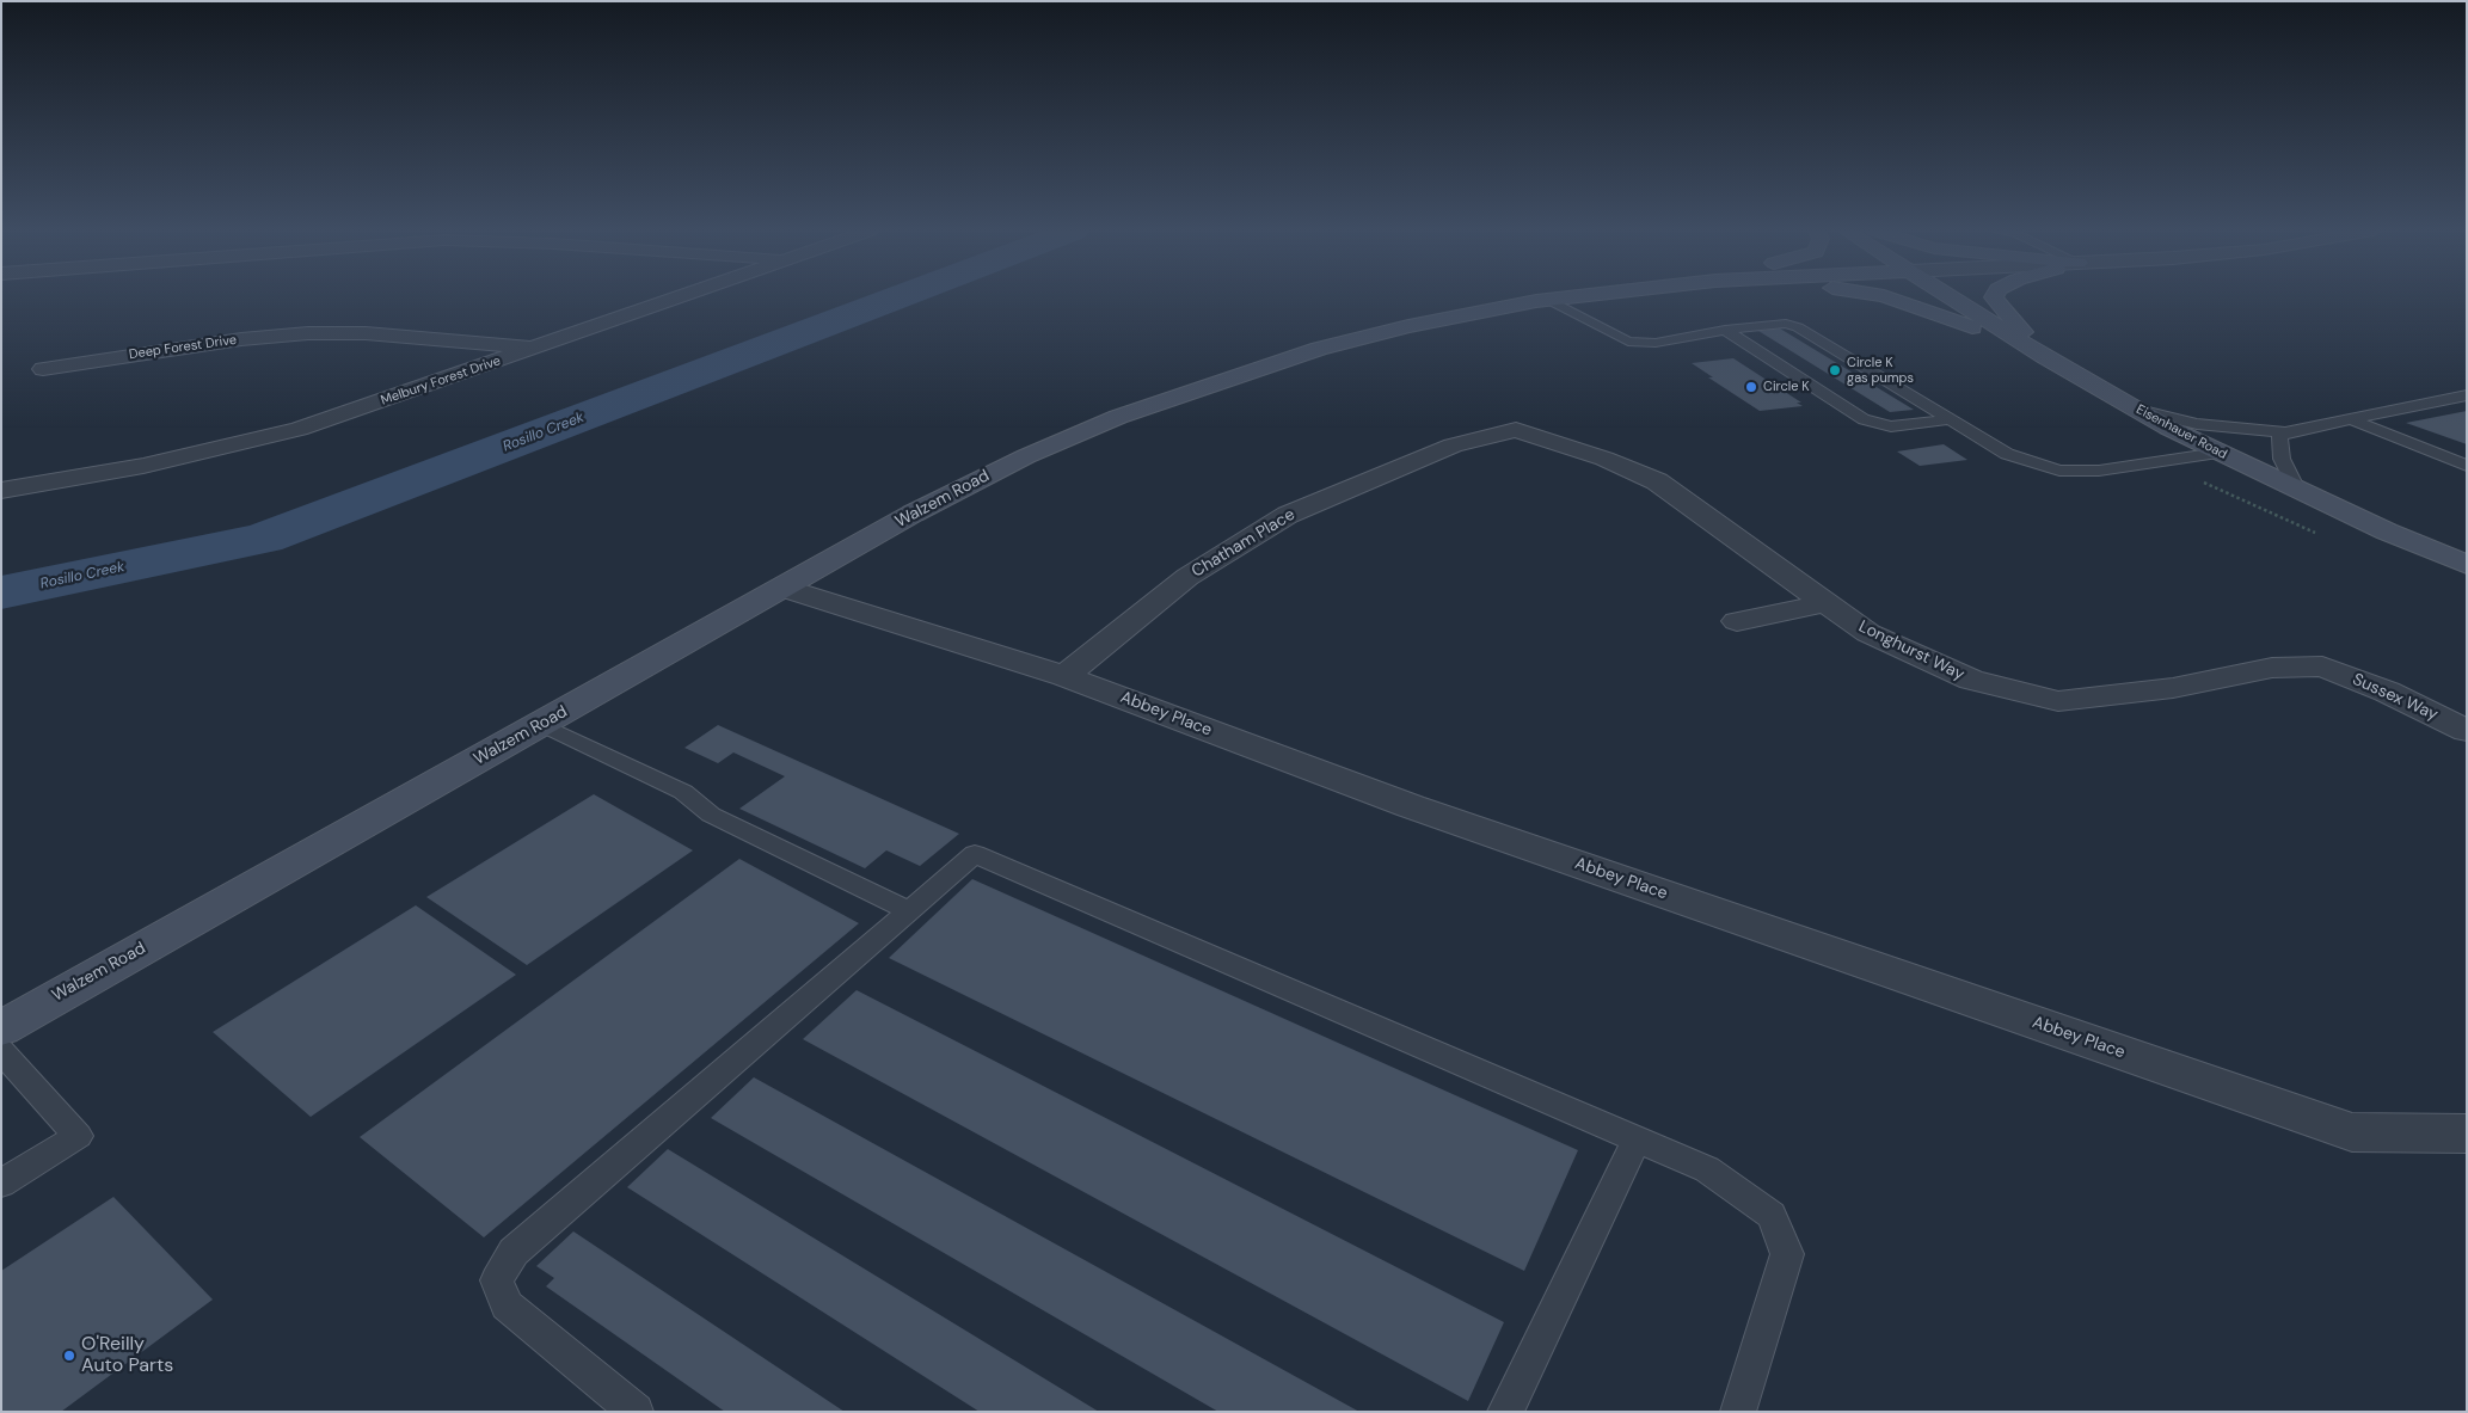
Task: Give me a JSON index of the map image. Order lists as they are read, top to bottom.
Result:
{
  "streets": {
    "main road": ["Eisenhauer Road", "Walzem Road"],
    "street": [
      "Deep Forest Drive",
      "Melbury Forest Drive",
      "Chatham Place",
      "Longhurst Way",
      "Sussex Way",
      "Abbey Place"
    ]
  },
  "crossings": [
    ["Deep Forest Drive", "Melbury Forest Drive"],
    ["Walzem Road", "Abbey Place"],
    ["Chatham Place", "Longhurst Way"],
    ["Chatham Place", "Abbey Place"],
    ["Longhurst Way", "Sussex Way"]
  ],
  "water": ["Rosillo Creek"],
  "places": ["Circle K gas pumps", "Circle K", "O'Reilly Auto Parts"]
}
